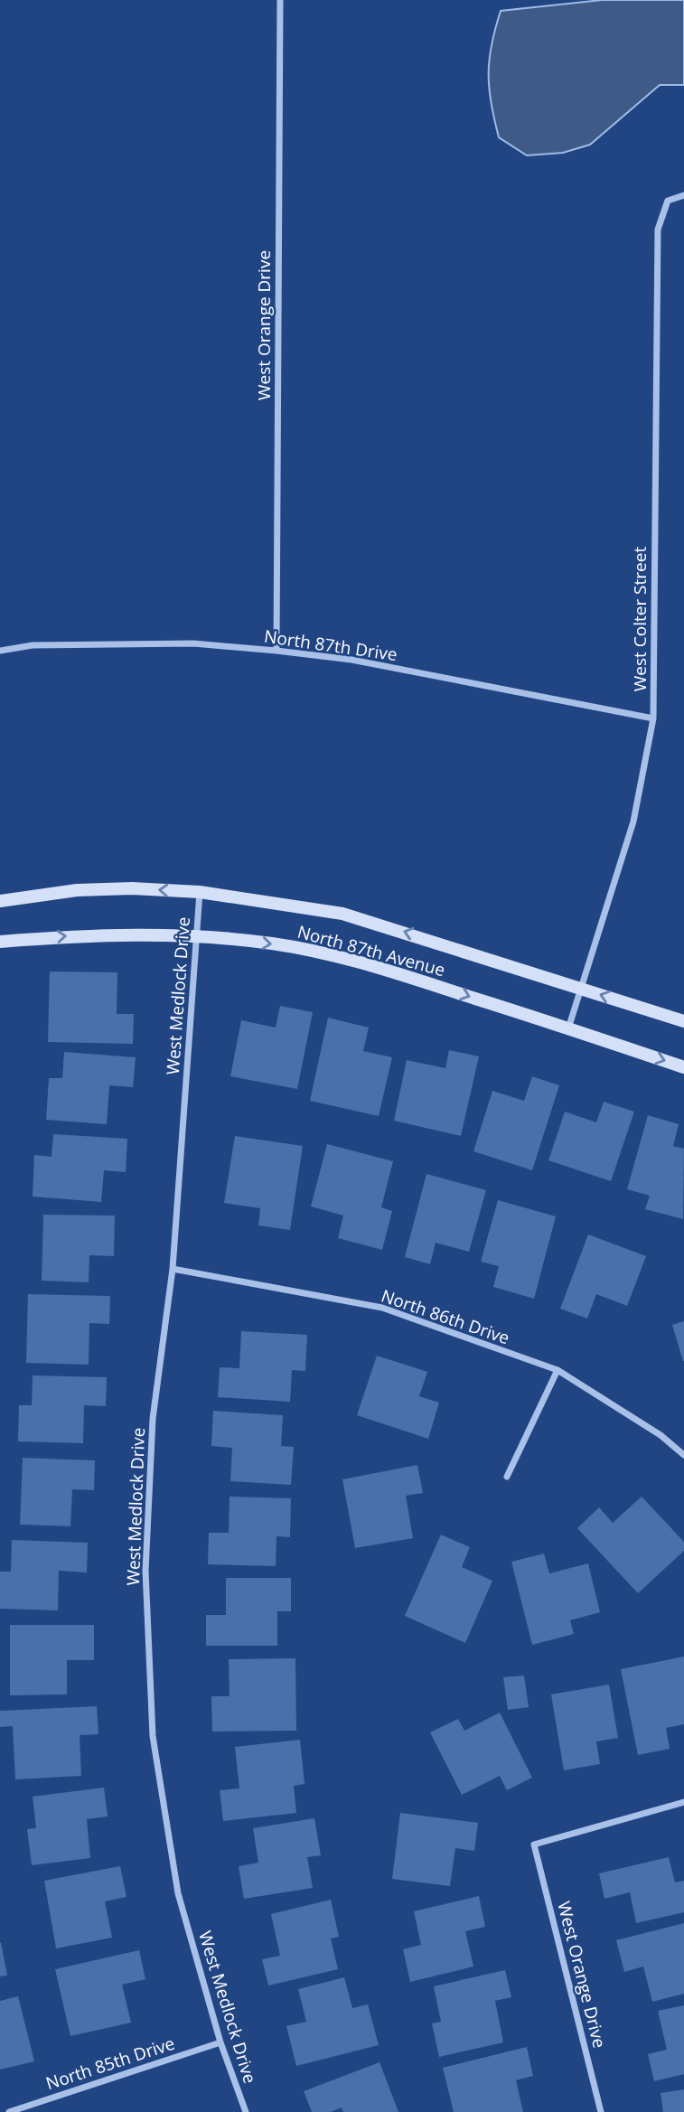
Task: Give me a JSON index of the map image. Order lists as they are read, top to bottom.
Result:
{
  "streets": {
    "street": [
      "West Orange Drive",
      "West Colter Street",
      "North 87th Drive",
      "North 87th Avenue",
      "West Medlock Drive",
      "North 86th Drive",
      "North 85th Drive"
    ]
  },
  "crossings": [
    ["West Orange Drive", "North 87th Drive"],
    ["West Colter Street", "North 87th Drive"],
    ["West Colter Street", "North 87th Avenue"],
    ["North 87th Avenue", "West Medlock Drive"],
    ["West Medlock Drive", "North 86th Drive"],
    ["West Medlock Drive", "North 85th Drive"]
  ]
}
